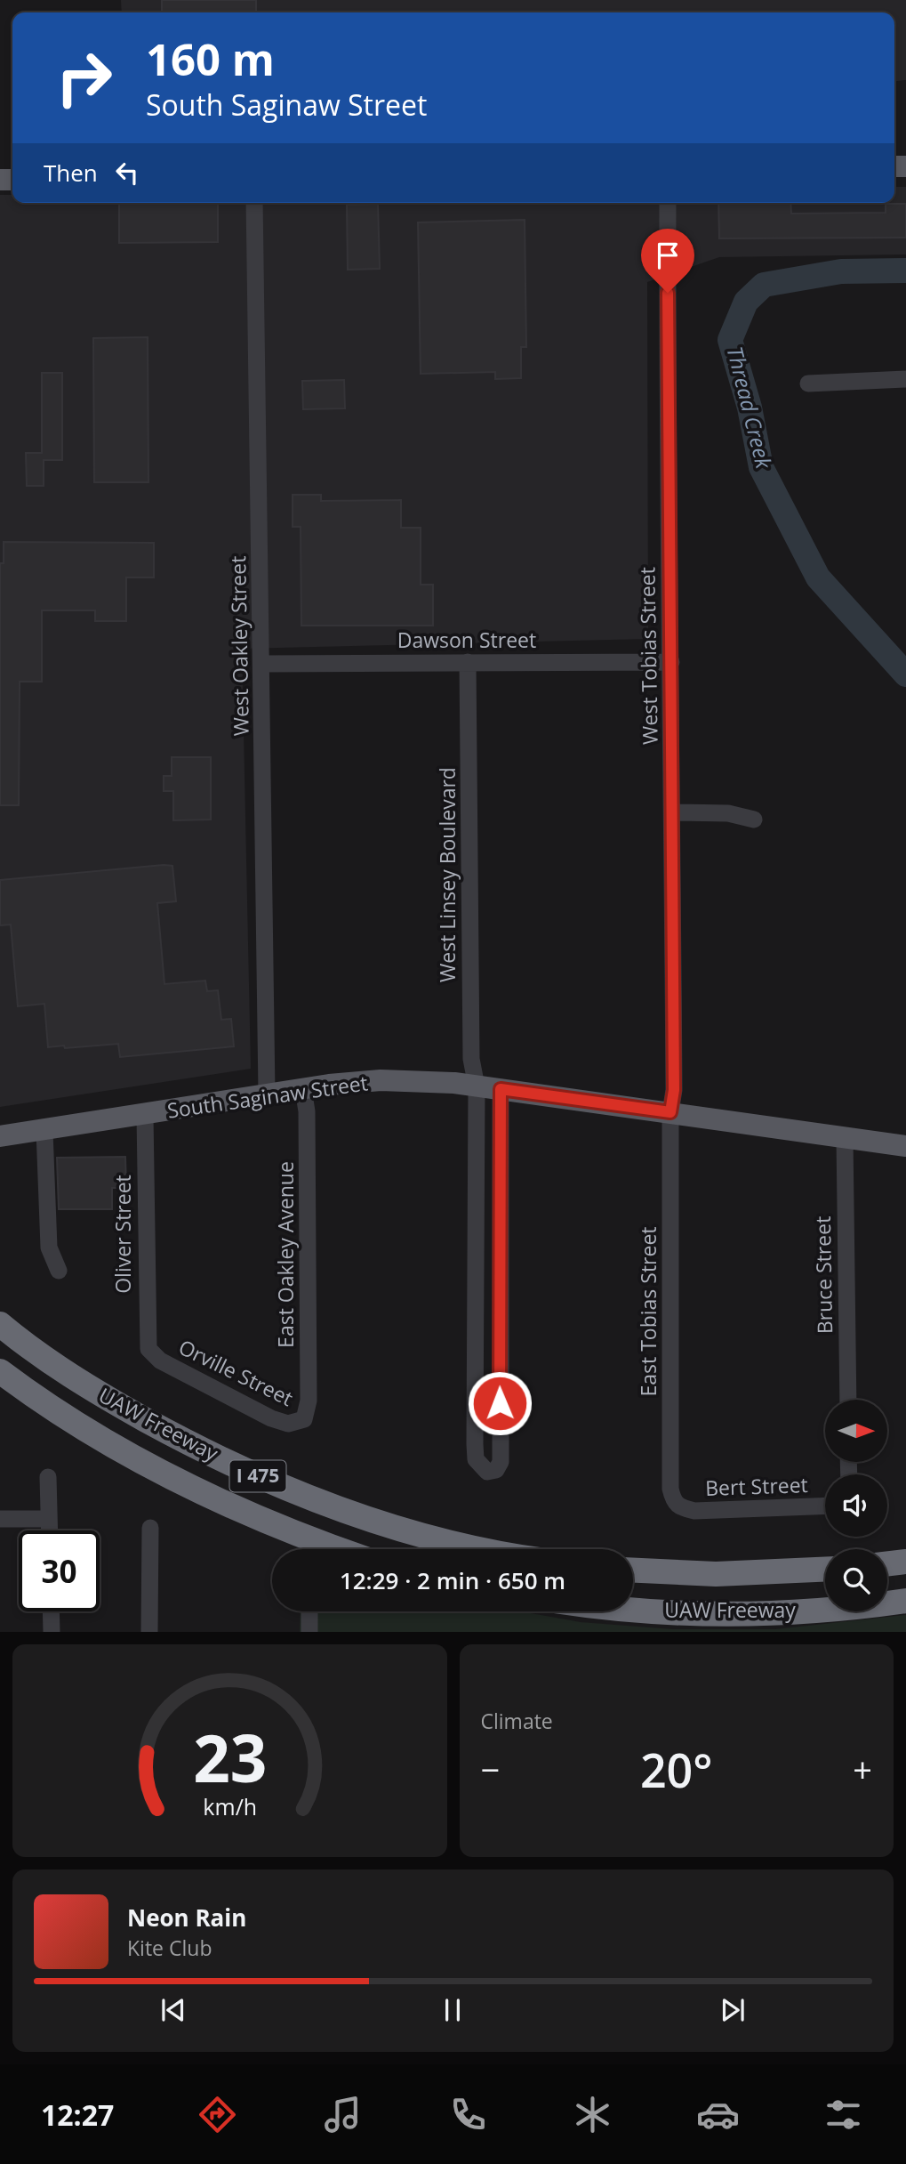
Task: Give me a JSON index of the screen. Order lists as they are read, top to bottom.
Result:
{
  "streets": {
    "highway": ["UAW Freeway", "I 475"],
    "main road": ["South Saginaw Street"],
    "street": [
      "Dawson Street",
      "West Oakley Street",
      "West Tobias Street",
      "West Linsey Boulevard",
      "Oliver Street",
      "East Oakley Avenue",
      "Bruce Street",
      "East Tobias Street",
      "Orville Street",
      "Bert Street"
    ]
  },
  "crossings": [
    ["Dawson Street", "West Oakley Street"],
    ["Dawson Street", "West Tobias Street"],
    ["Dawson Street", "West Linsey Boulevard"],
    ["West Oakley Street", "South Saginaw Street"],
    ["West Tobias Street", "South Saginaw Street"],
    ["West Tobias Street", "East Tobias Street"],
    ["West Linsey Boulevard", "South Saginaw Street"],
    ["South Saginaw Street", "Oliver Street"],
    ["South Saginaw Street", "East Oakley Avenue"],
    ["South Saginaw Street", "Bruce Street"],
    ["South Saginaw Street", "East Tobias Street"],
    ["Oliver Street", "Orville Street"],
    ["East Oakley Avenue", "Orville Street"],
    ["East Tobias Street", "Bert Street"]
  ],
  "water": ["Thread Creek"],
  "north": "right",
  "page": {
    "turn": ["160 m", "South Saginaw Street"],
    "then": "Then",
    "limit": "30",
    "trip": "12:29 · 2 min · 650 m",
    "tile": "Climate",
    "heat": ["−", "20°", "+"],
    "song": ["Neon Rain", "Kite Club"],
    "tabs": "12:27",
    "gauge": ["23", "km/h"]
  }
}
